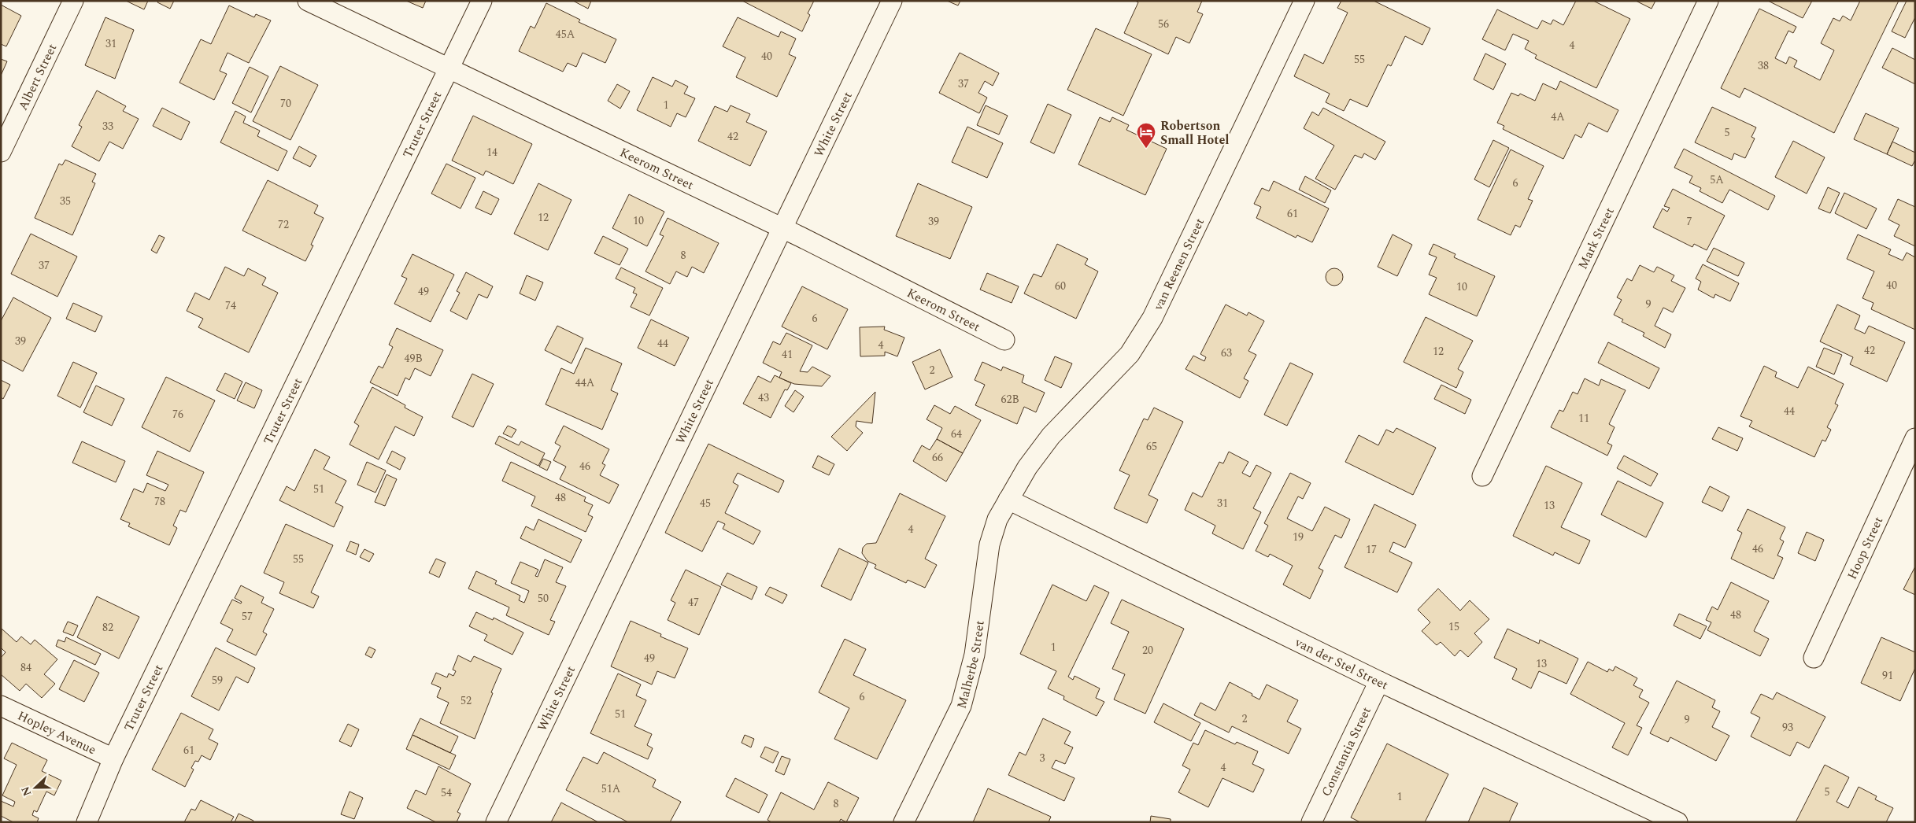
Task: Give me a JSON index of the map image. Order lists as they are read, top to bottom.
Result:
{
  "streets": {
    "street": [
      "Albert Street",
      "Truter Street",
      "White Street",
      "Keerom Street",
      "Mark Street",
      "van Reenen Street",
      "Hoop Street",
      "van der Stel Street",
      "Malherbe Street",
      "Hopley Avenue",
      "Constantia Street"
    ]
  },
  "crossings": [
    ["Truter Street", "Keerom Street"],
    ["Truter Street", "Hopley Avenue"],
    ["White Street", "Keerom Street"],
    ["van Reenen Street", "van der Stel Street"],
    ["van Reenen Street", "Malherbe Street"],
    ["van der Stel Street", "Malherbe Street"],
    ["van der Stel Street", "Constantia Street"]
  ],
  "places": {
    "hotel": ["Robertson Small Hotel"]
  },
  "house_numbers": [
    "56",
    "45A",
    "31",
    "4",
    "40",
    "55",
    "38",
    "37",
    "70",
    "1",
    "4A",
    "33",
    "5",
    "42",
    "14",
    "5A",
    "6",
    "35",
    "61",
    "12",
    "10",
    "39",
    "7",
    "72",
    "8",
    "37",
    "40",
    "60",
    "10",
    "49",
    "9",
    "74",
    "6",
    "39",
    "44",
    "4",
    "42",
    "12",
    "63",
    "41",
    "49B",
    "2",
    "44A",
    "43",
    "62B",
    "44",
    "76",
    "11",
    "64",
    "65",
    "66",
    "46",
    "51",
    "48",
    "78",
    "45",
    "31",
    "13",
    "4",
    "19",
    "46",
    "17",
    "55",
    "50",
    "47",
    "48",
    "57",
    "15",
    "82",
    "1",
    "20",
    "49",
    "13",
    "84",
    "91",
    "59",
    "6",
    "52",
    "51",
    "2",
    "9",
    "93",
    "61",
    "3",
    "4",
    "51A",
    "5",
    "54",
    "1",
    "8"
  ],
  "north": "left"
}
